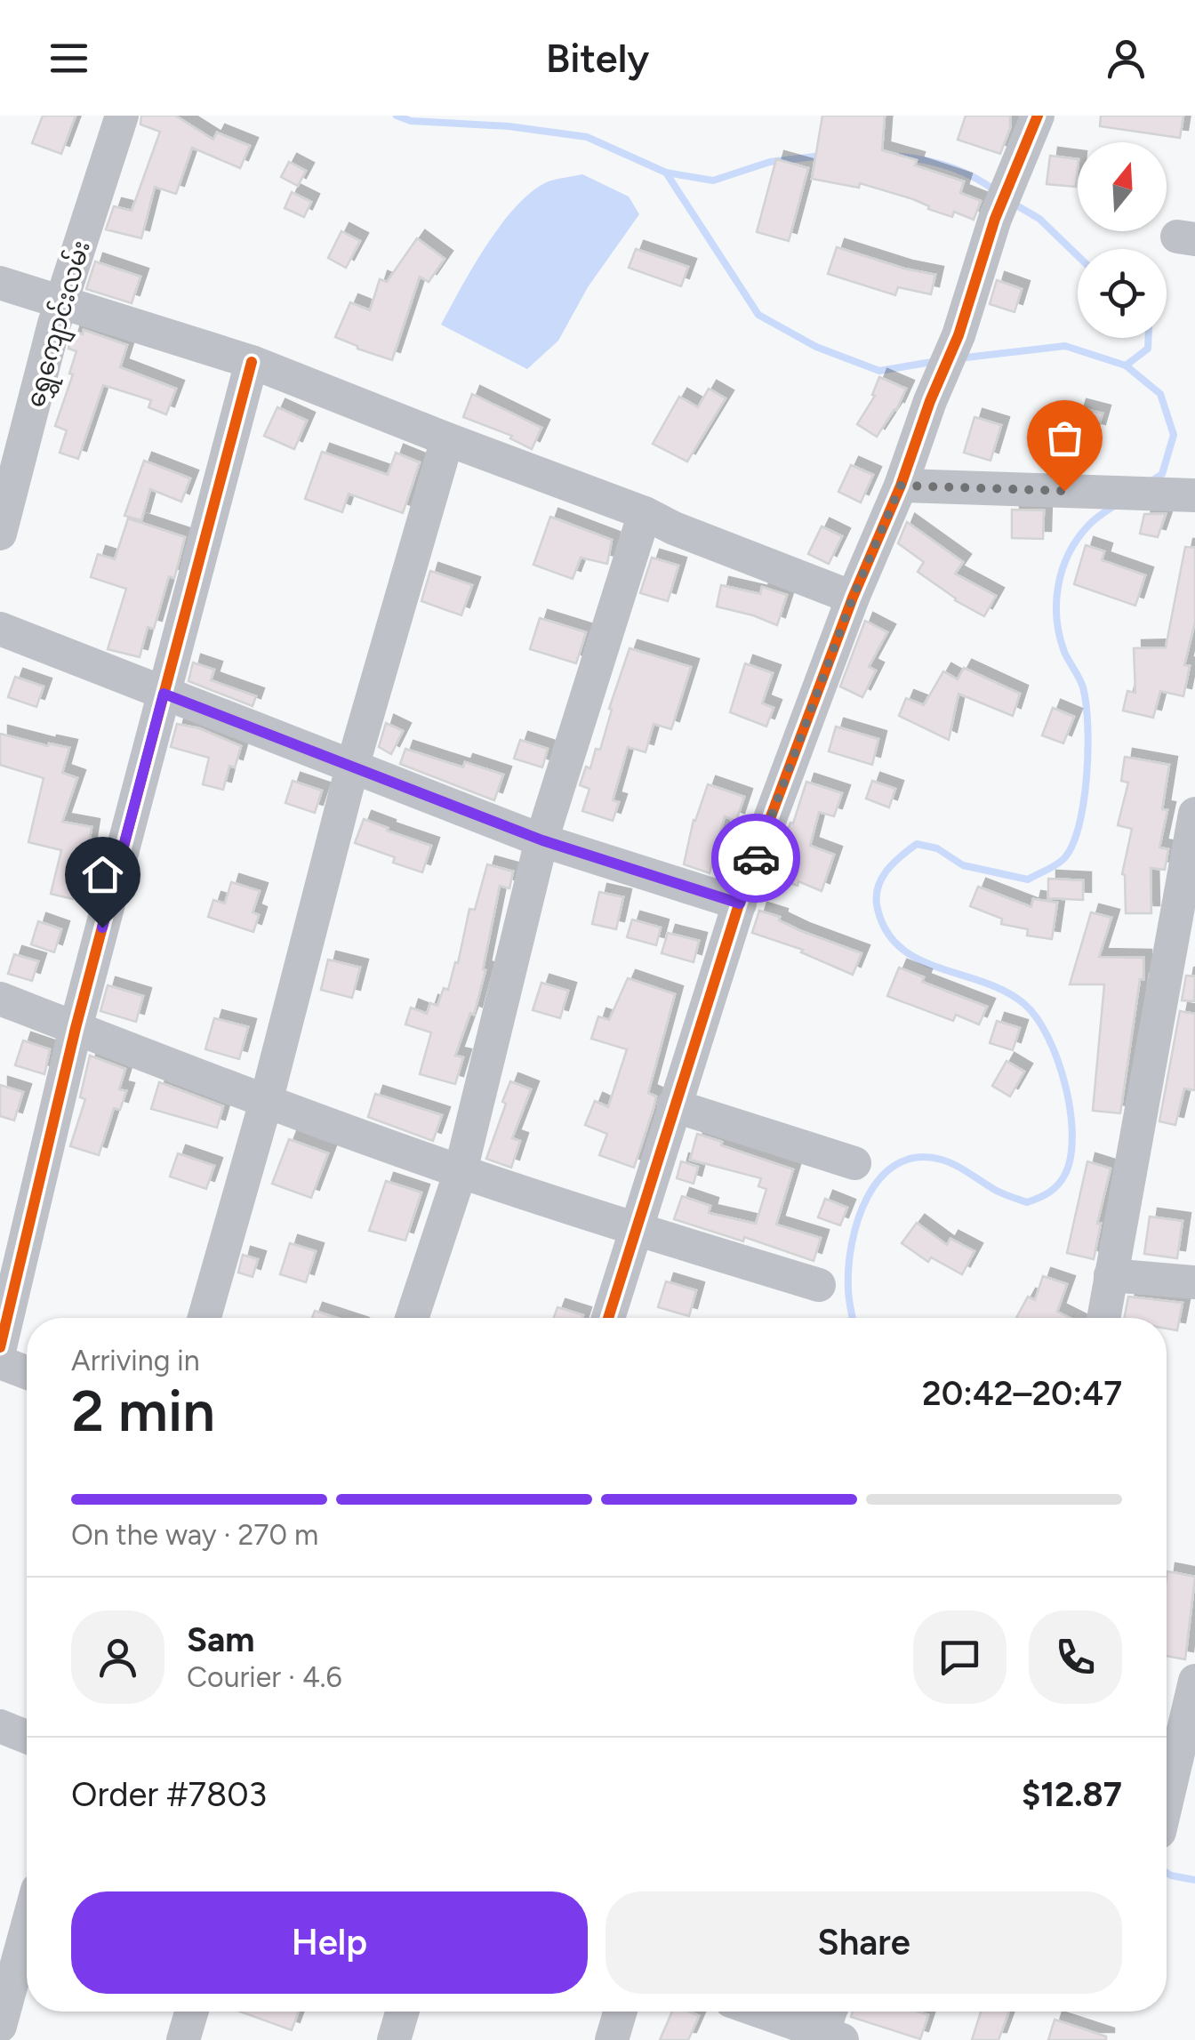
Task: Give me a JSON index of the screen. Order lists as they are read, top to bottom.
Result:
{
  "streets": {
    "street": ["ရွှေကျောင်းလမ်း"]
  },
  "north": "top",
  "page": {
    "header": "Bitely",
    "heading": ["2 min", "Arriving in", "20:42–20:47"],
    "panel": [
      "Sam",
      "Courier · 4.6",
      "Order #7803",
      "$12.87"
    ],
    "bar": "On the way · 270 m",
    "buttons": ["Help", "Share"]
  }
}
